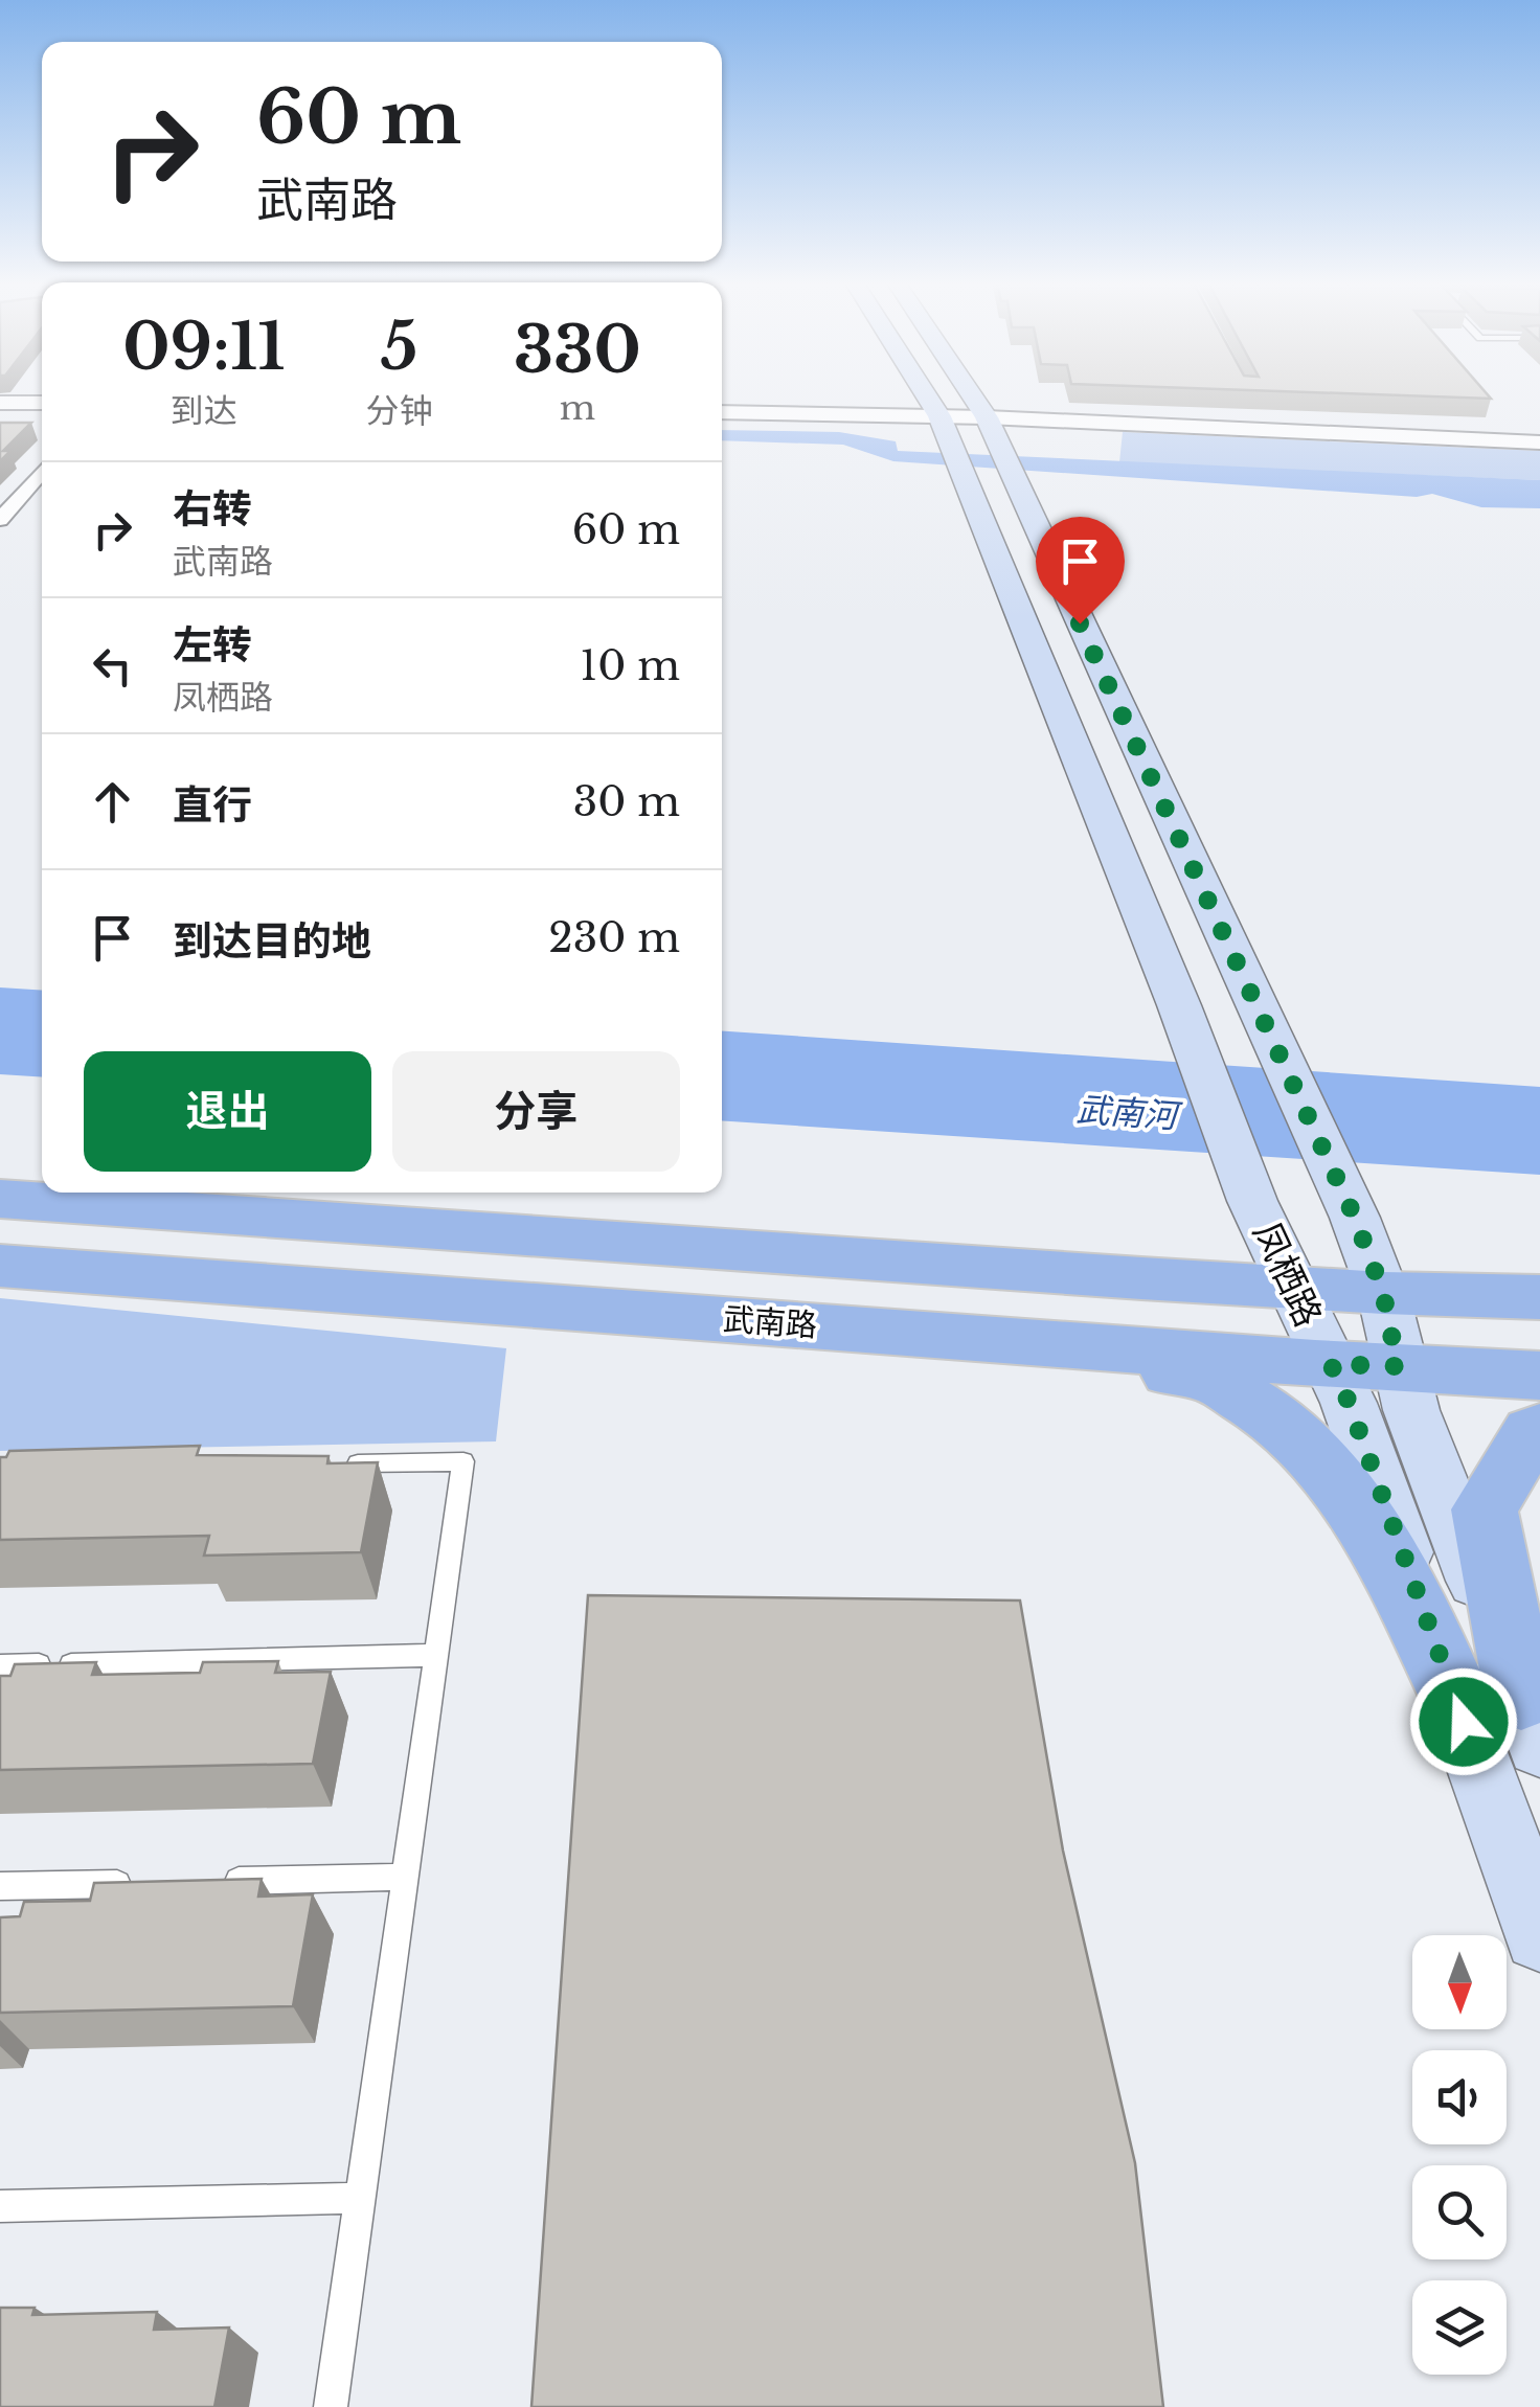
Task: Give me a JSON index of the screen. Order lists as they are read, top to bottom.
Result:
{
  "streets": {
    "main road": ["凤栖路", "武南路"]
  },
  "crossings": [
    ["凤栖路", "武南路"]
  ],
  "water": ["武南河"],
  "north": "bottom",
  "page": {
    "turn": ["60 m", "武南路"],
    "eta": [
      "09:11",
      "到达",
      "5",
      "分钟",
      "330",
      "m"
    ],
    "list": [
      {
        "name": "右转",
        "note": "武南路",
        "value": "60 m"
      },
      {
        "name": "左转",
        "note": "凤栖路",
        "value": "10 m"
      },
      {
        "name": "直行",
        "value": "30 m"
      },
      {
        "name": "到达目的地",
        "value": "230 m"
      }
    ],
    "buttons": ["退出", "分享"]
  }
}
